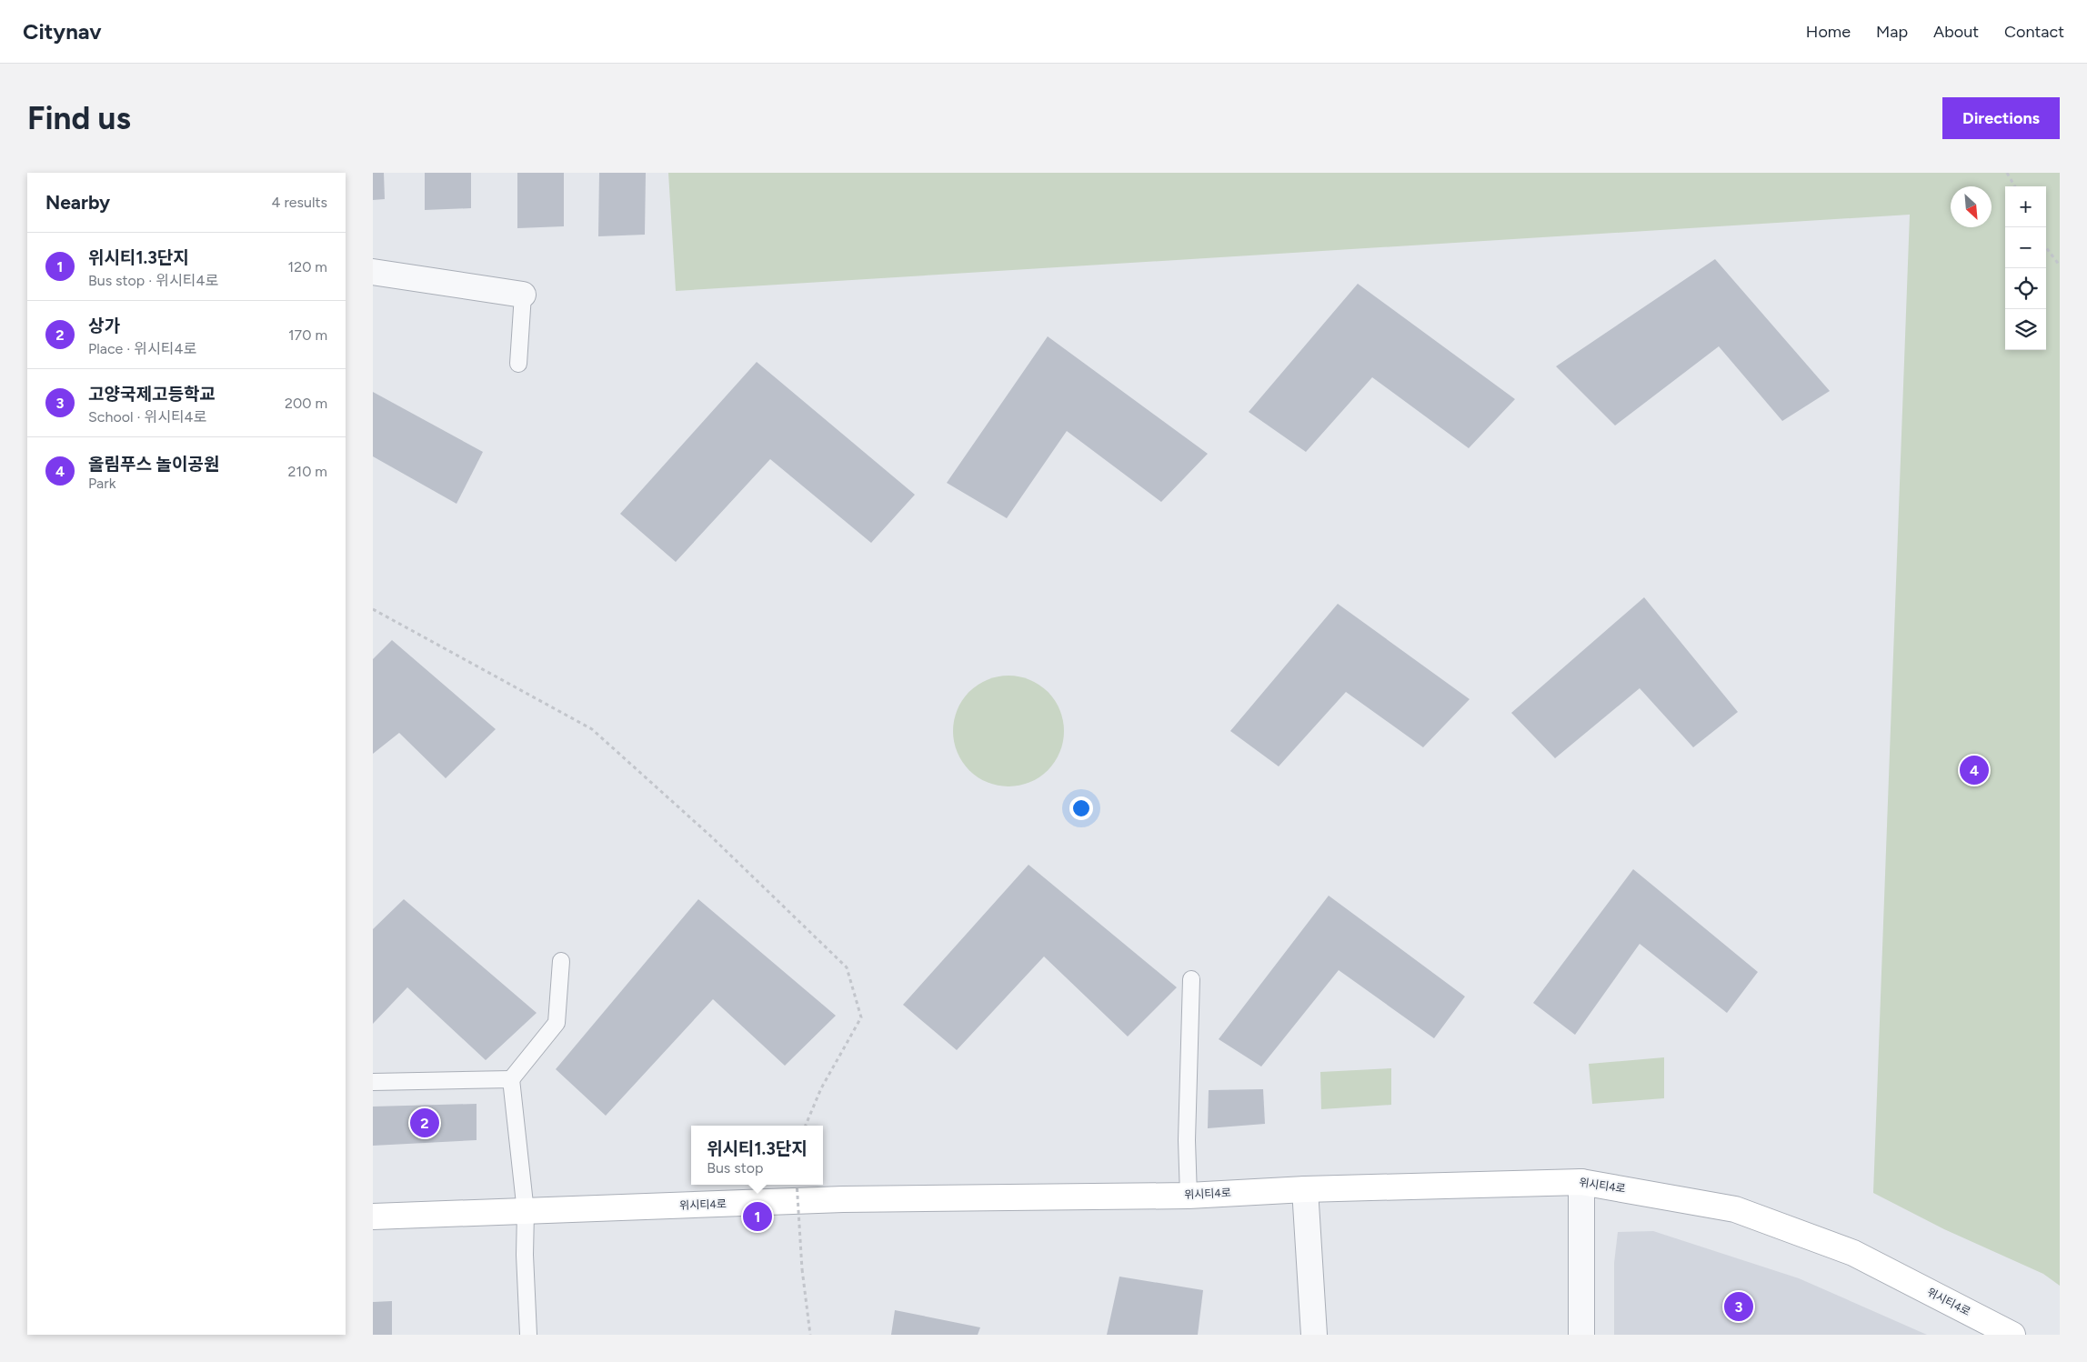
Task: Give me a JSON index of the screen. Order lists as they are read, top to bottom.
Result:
{
  "streets": {
    "street": ["위시티4로"]
  },
  "north": "bottom right",
  "page": {
    "header": "Citynav",
    "nav": [
      "Home",
      "Map",
      "About",
      "Contact"
    ],
    "buttons": "Directions",
    "title": "Find us",
    "heading": ["Nearby", "4 results"],
    "map_buttons": ["+", "−"],
    "list": [
      {
        "mark": "1",
        "name": "위시티1.3단지",
        "note": "Bus stop · 위시티4로",
        "value": "120 m"
      },
      {
        "mark": "2",
        "name": "상가",
        "note": "Place · 위시티4로",
        "value": "170 m"
      },
      {
        "mark": "3",
        "name": "고양국제고등학교",
        "note": "School · 위시티4로",
        "value": "200 m"
      },
      {
        "mark": "4",
        "name": "올림푸스 놀이공원",
        "note": "Park",
        "value": "210 m"
      }
    ],
    "pins": [
      "4",
      "2",
      "1",
      "3"
    ],
    "popup": ["위시티1.3단지", "Bus stop"]
  }
}
